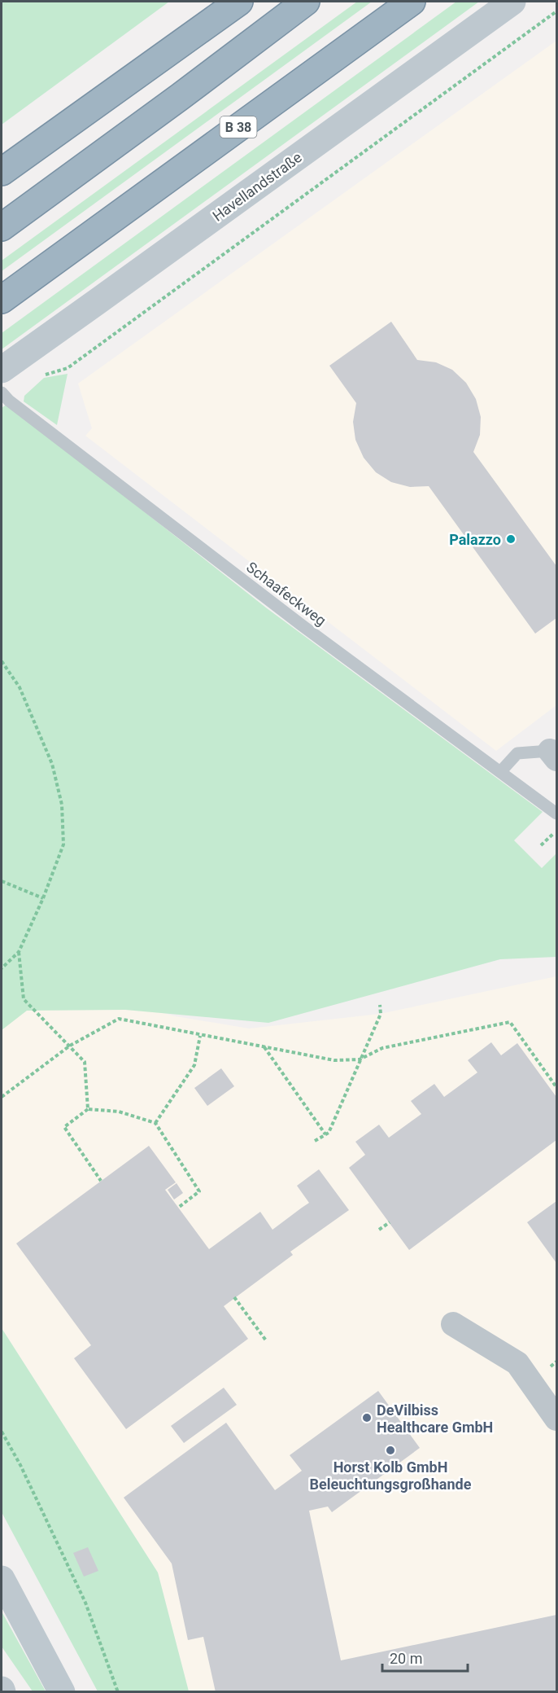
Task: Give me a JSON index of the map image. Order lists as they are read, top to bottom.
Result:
{
  "streets": {
    "highway": ["B 38"],
    "main road": ["Havellandstraße"],
    "lane": ["Schaafeckweg"]
  },
  "places": ["Palazzo", "DeVilbiss Healthcare GmbH", "Horst Kolb GmbH Beleuchtungsgroßhande"],
  "scale_bar": "20 m"
}
